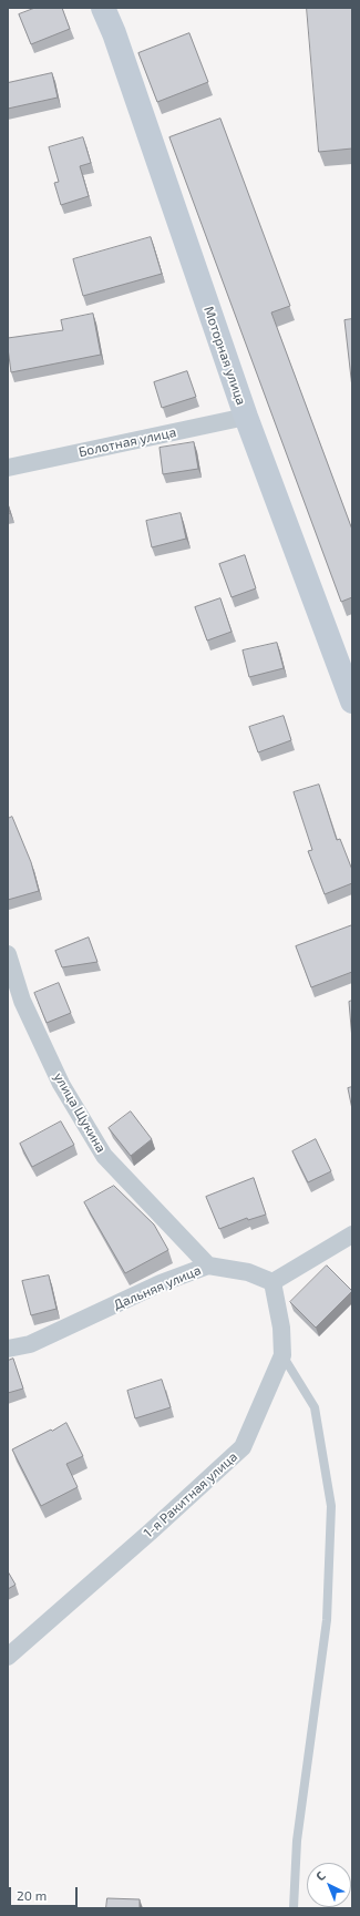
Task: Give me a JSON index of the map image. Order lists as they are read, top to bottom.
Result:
{
  "streets": {
    "street": [
      "Моторная улица",
      "Болотная улица",
      "улица Щукина",
      "Дальняя улица",
      "1-я Ракитная улица"
    ]
  },
  "crossings": [
    ["Моторная улица", "Болотная улица"],
    ["улица Щукина", "Дальняя улица"],
    ["Дальняя улица", "1-я Ракитная улица"]
  ],
  "scale_bar": "20 m",
  "north": "top left"
}
